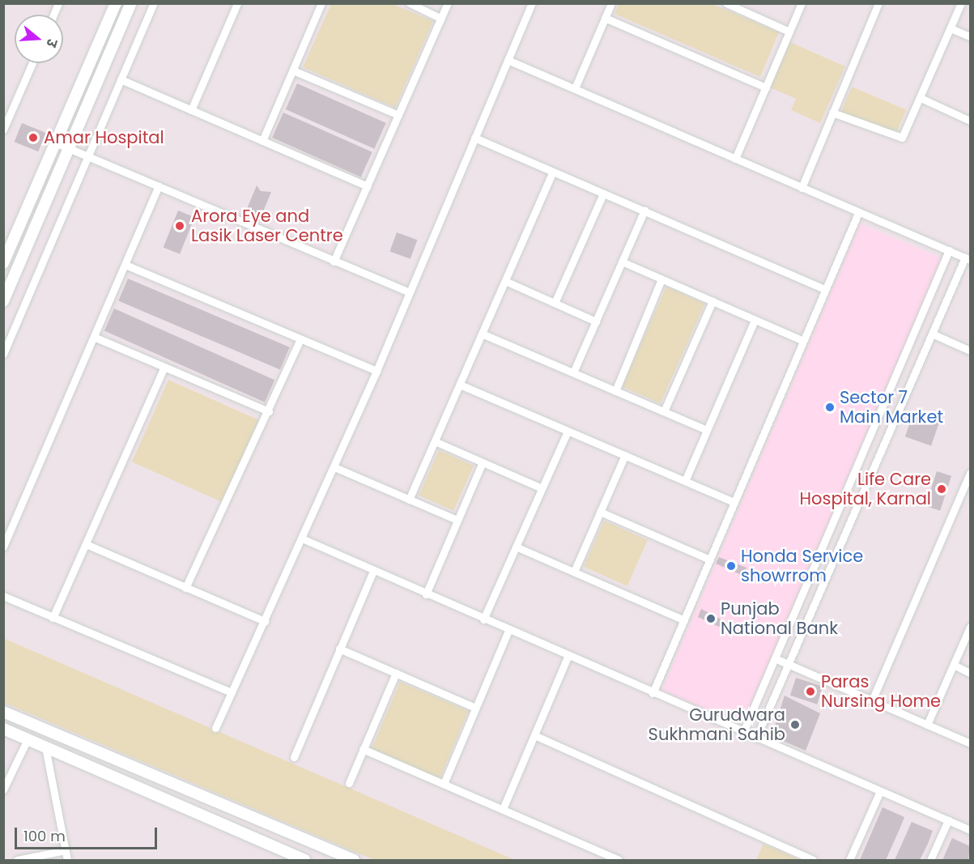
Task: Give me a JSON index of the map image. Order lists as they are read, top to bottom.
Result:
{
  "places": [
    "Amar Hospital",
    "Arora Eye and Lasik Laser Centre",
    "Sector 7 Main Market",
    "Life Care Hospital, Karnal",
    "Honda Service showrrom",
    "Punjab National Bank",
    "Paras Nursing Home",
    "Gurudwara Sukhmani Sahib"
  ],
  "scale_bar": "100 m",
  "north": "right"
}
